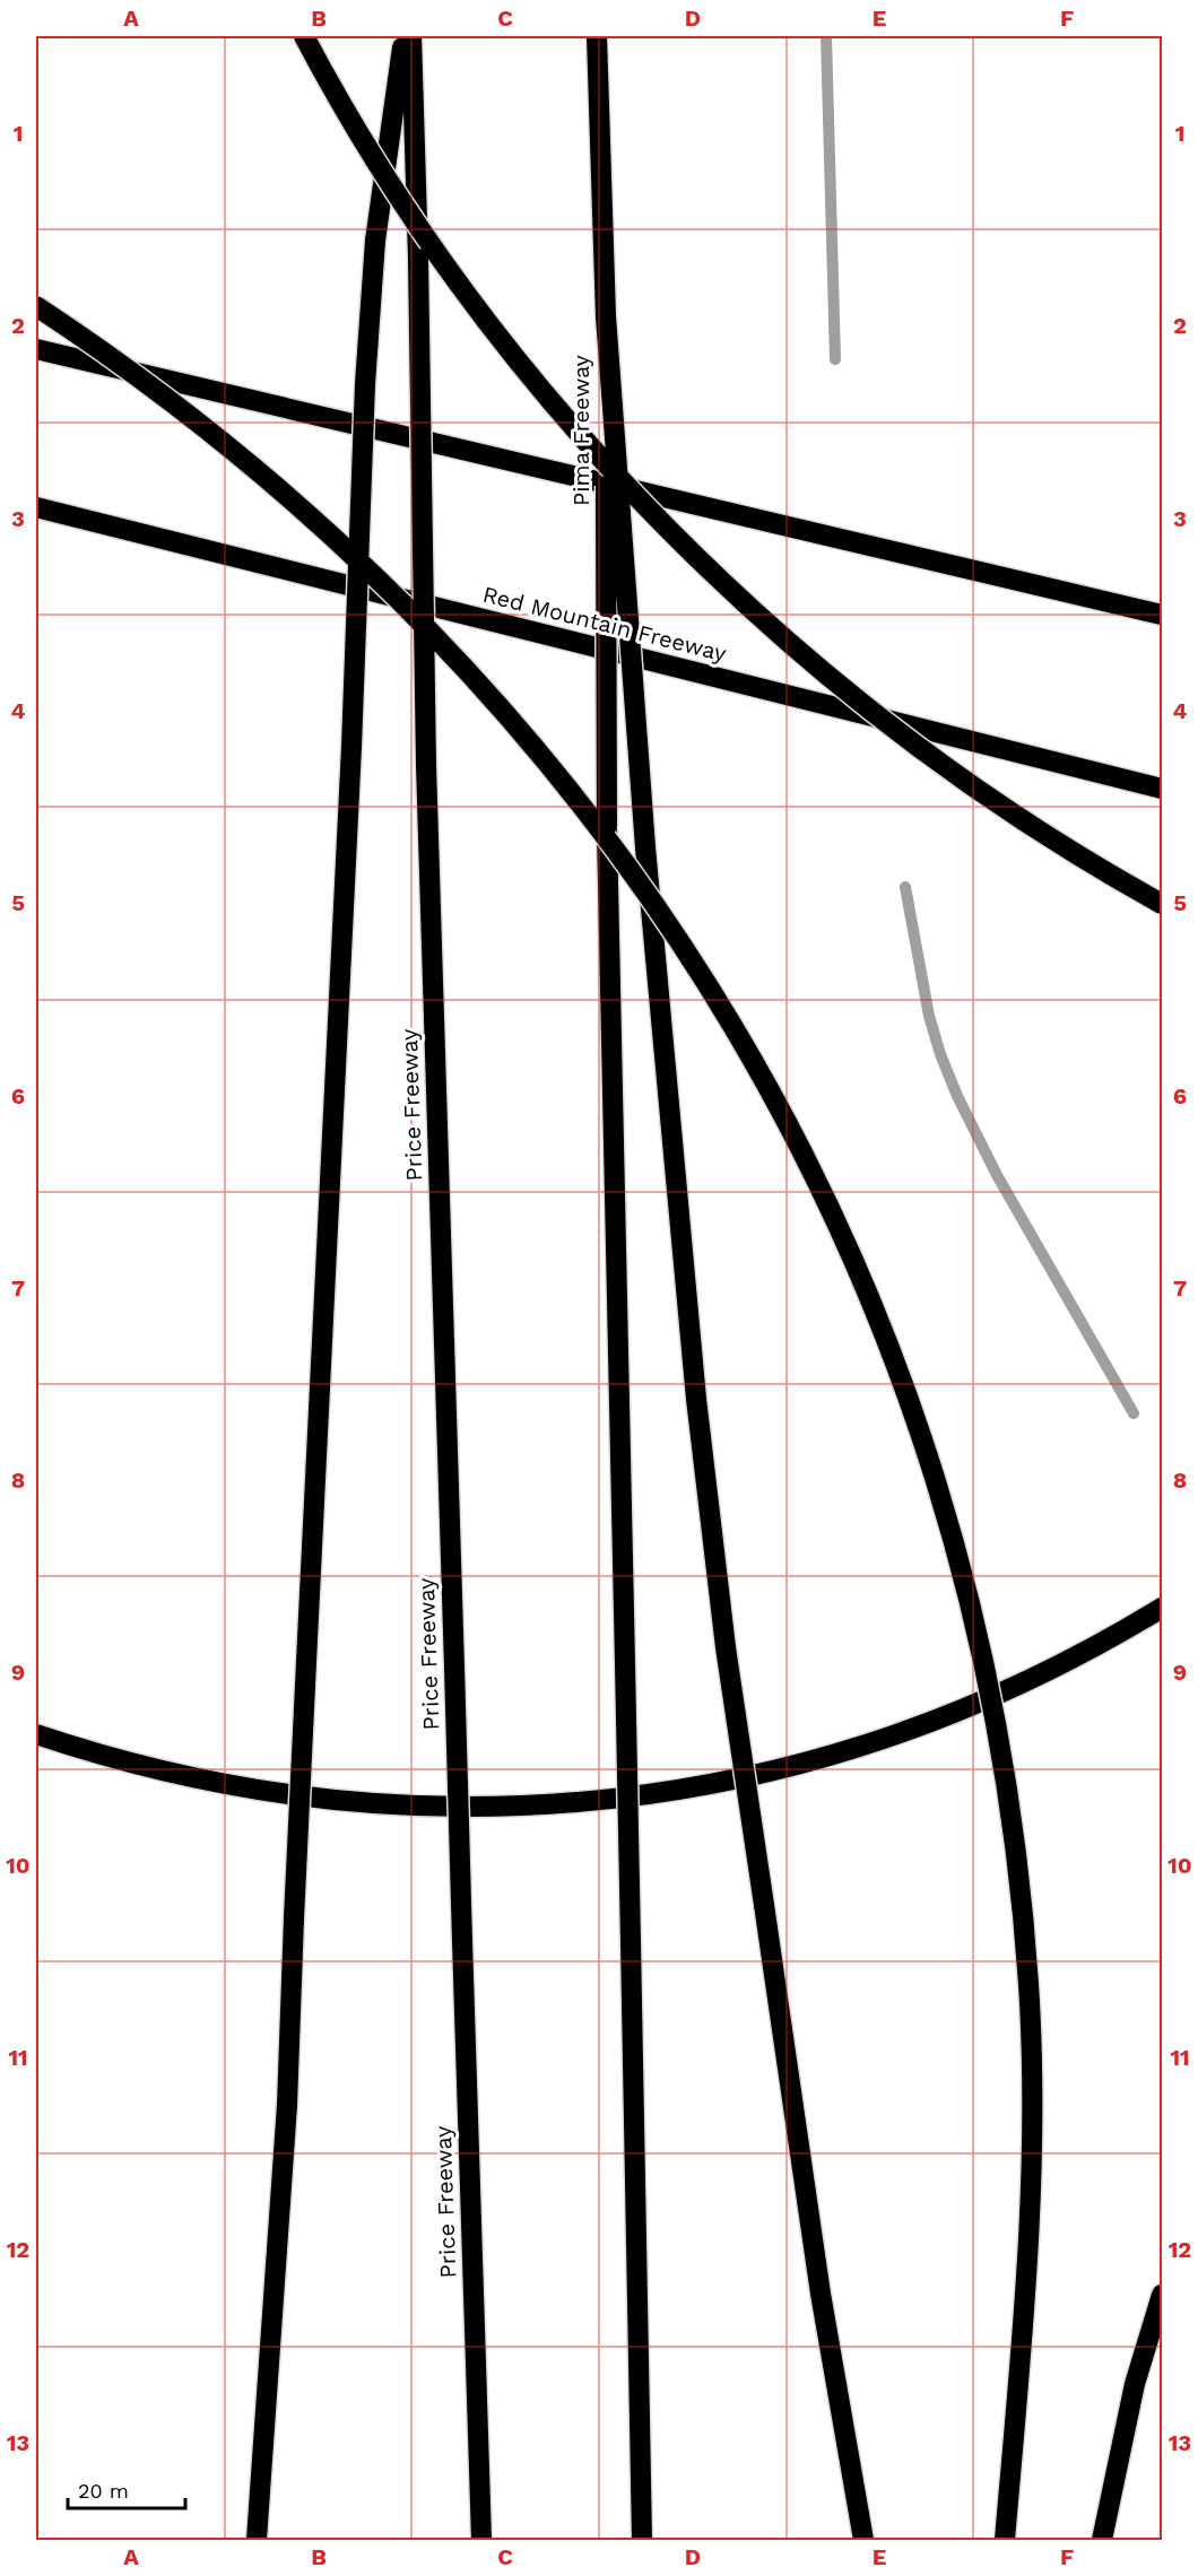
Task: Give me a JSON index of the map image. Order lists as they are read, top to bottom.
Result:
{
  "streets": {
    "highway": ["Pima Freeway", "Red Mountain Freeway", "Price Freeway"]
  },
  "scale_bar": "20 m",
  "grid": {
    "columns": [
      "A",
      "B",
      "C",
      "D",
      "E",
      "F"
    ],
    "rows": [
      "1",
      "2",
      "3",
      "4",
      "5",
      "6",
      "7",
      "8",
      "9",
      "10",
      "11",
      "12",
      "13"
    ]
  }
}
